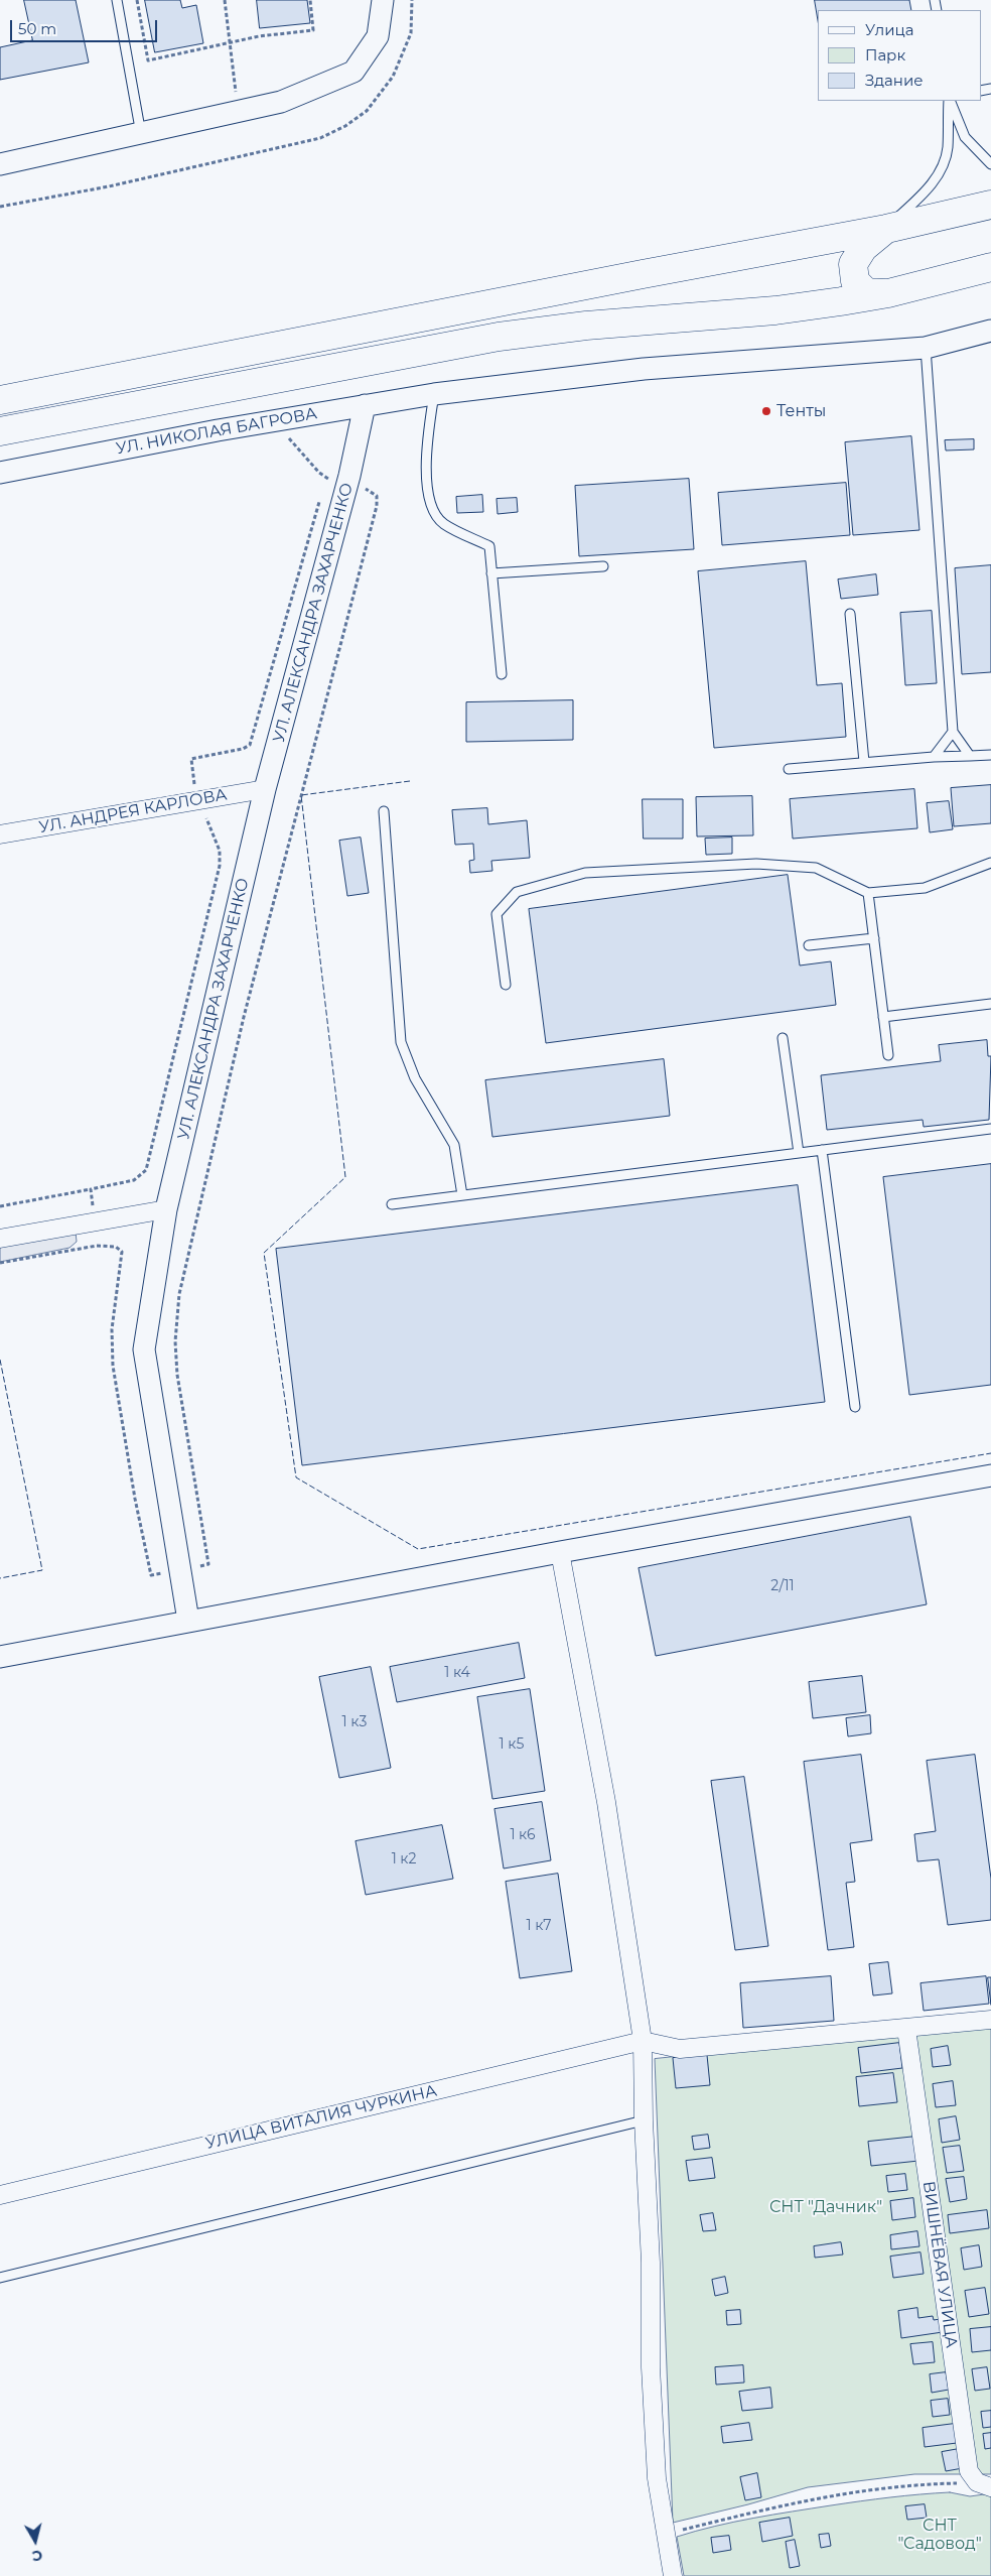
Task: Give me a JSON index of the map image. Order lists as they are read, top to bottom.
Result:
{
  "streets": {
    "street": [
      "УЛ. НИКОЛАЯ БАГРОВА",
      "УЛ. АЛЕКСАНДРА ЗАХАРЧЕНКО",
      "УЛ. АНДРЕЯ КАРЛОВА",
      "УЛИЦА ВИТАЛИЯ ЧУРКИНА",
      "ВИШНЁВАЯ УЛИЦА"
    ]
  },
  "crossings": [
    ["УЛ. НИКОЛАЯ БАГРОВА", "УЛ. АЛЕКСАНДРА ЗАХАРЧЕНКО"],
    ["УЛ. АЛЕКСАНДРА ЗАХАРЧЕНКО", "УЛ. АНДРЕЯ КАРЛОВА"]
  ],
  "parks": ["СНТ \"Дачник\"", "СНТ \"Садовод\""],
  "places": ["Тенты"],
  "house_numbers": [
    "2/11",
    "1 к4",
    "1 к3",
    "1 к5",
    "1 к6",
    "1 к2",
    "1 к7"
  ],
  "legend": ["Улица", "Парк", "Здание"],
  "scale_bar": "50 m",
  "north": "bottom"
}
